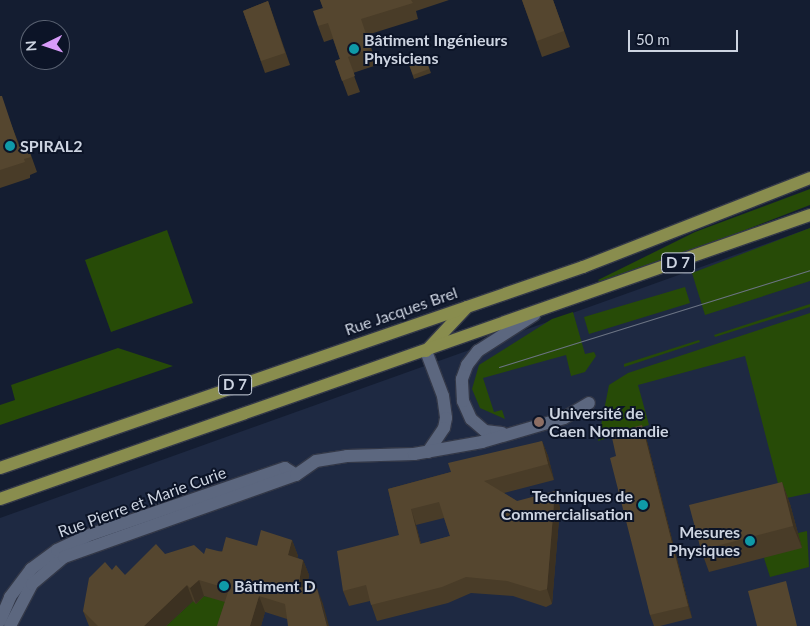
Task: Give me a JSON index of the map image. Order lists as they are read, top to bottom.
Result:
{
  "streets": {
    "main road": ["D 7", "Rue Jacques Brel"],
    "street": ["Rue Pierre et Marie Curie"]
  },
  "places": [
    "Bâtiment Ingénieurs Physiciens",
    "SPIRAL2",
    "Université de Caen Normandie",
    "Techniques de Commercialisation",
    "Mesures Physiques",
    "Bâtiment D"
  ],
  "scale_bar": "50 m",
  "north": "left"
}
